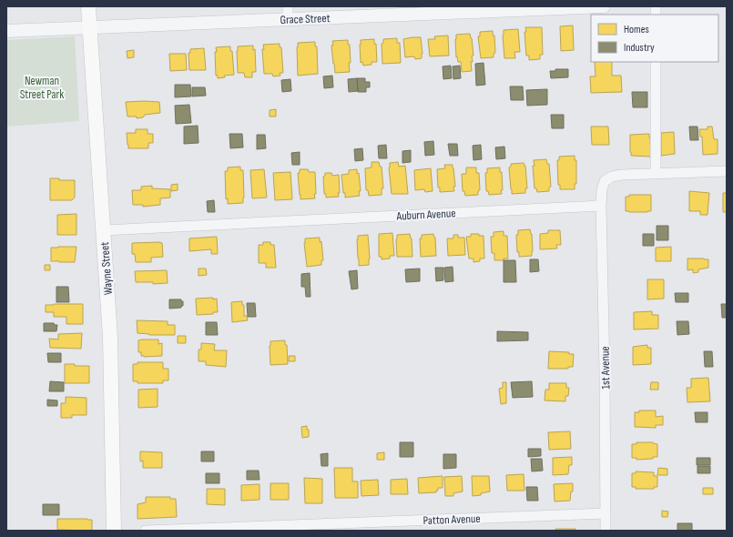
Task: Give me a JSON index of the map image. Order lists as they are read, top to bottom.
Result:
{
  "streets": {
    "main road": ["Wayne Street"],
    "street": [
      "Grace Street",
      "Auburn Avenue",
      "1st Avenue",
      "Patton Avenue"
    ]
  },
  "crossings": [
    ["Grace Street", "Wayne Street"],
    ["Auburn Avenue", "Wayne Street"],
    ["Auburn Avenue", "1st Avenue"],
    ["1st Avenue", "Patton Avenue"]
  ],
  "parks": ["Newman Street Park"],
  "legend": ["Homes", "Industry"]
}
